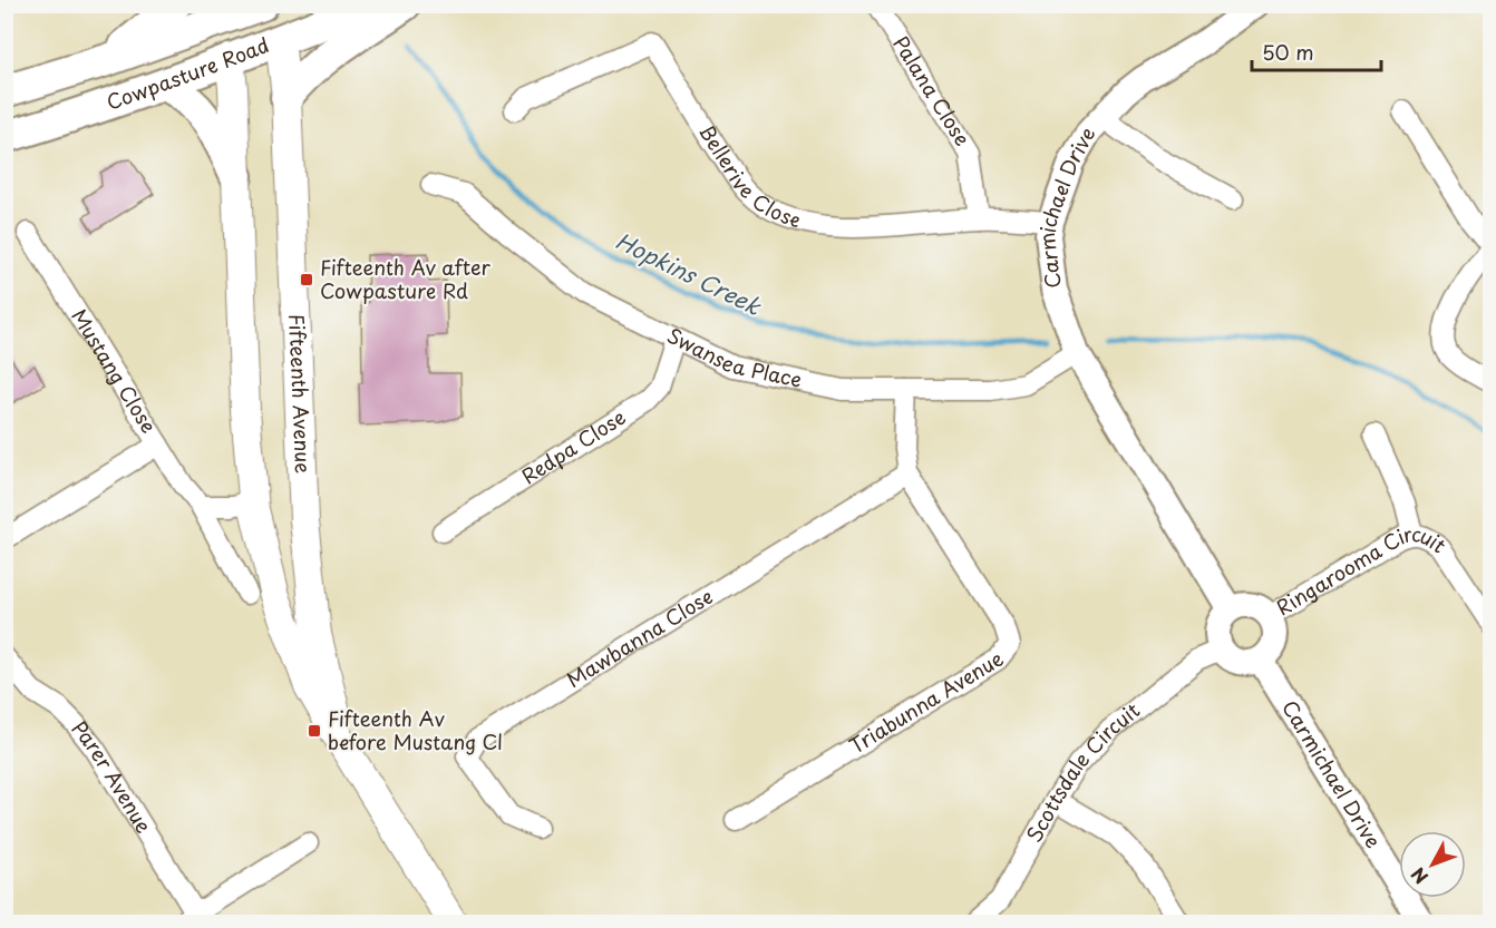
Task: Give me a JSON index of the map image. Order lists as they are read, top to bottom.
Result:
{
  "streets": {
    "main road": ["Cowpasture Road", "Fifteenth Avenue"],
    "street": [
      "Palana Close",
      "Bellerive Close",
      "Carmichael Drive",
      "Swansea Place",
      "Mustang Close",
      "Redpa Close",
      "Ringarooma Circuit",
      "Mawbanna Close",
      "Triabunna Avenue",
      "Scottsdale Circuit",
      "Parer Avenue"
    ]
  },
  "crossings": [
    ["Cowpasture Road", "Fifteenth Avenue"],
    ["Palana Close", "Bellerive Close"],
    ["Bellerive Close", "Carmichael Drive"],
    ["Carmichael Drive", "Swansea Place"],
    ["Carmichael Drive", "Ringarooma Circuit"],
    ["Carmichael Drive", "Scottsdale Circuit"],
    ["Swansea Place", "Redpa Close"],
    ["Swansea Place", "Triabunna Avenue"],
    ["Ringarooma Circuit", "Scottsdale Circuit"],
    ["Mawbanna Close", "Triabunna Avenue"]
  ],
  "water": ["Hopkins Creek"],
  "places": {
    "transit": ["Fifteenth Av after Cowpasture Rd", "Fifteenth Av before Mustang Cl"]
  },
  "scale_bar": "50 m",
  "north": "bottom left"
}
